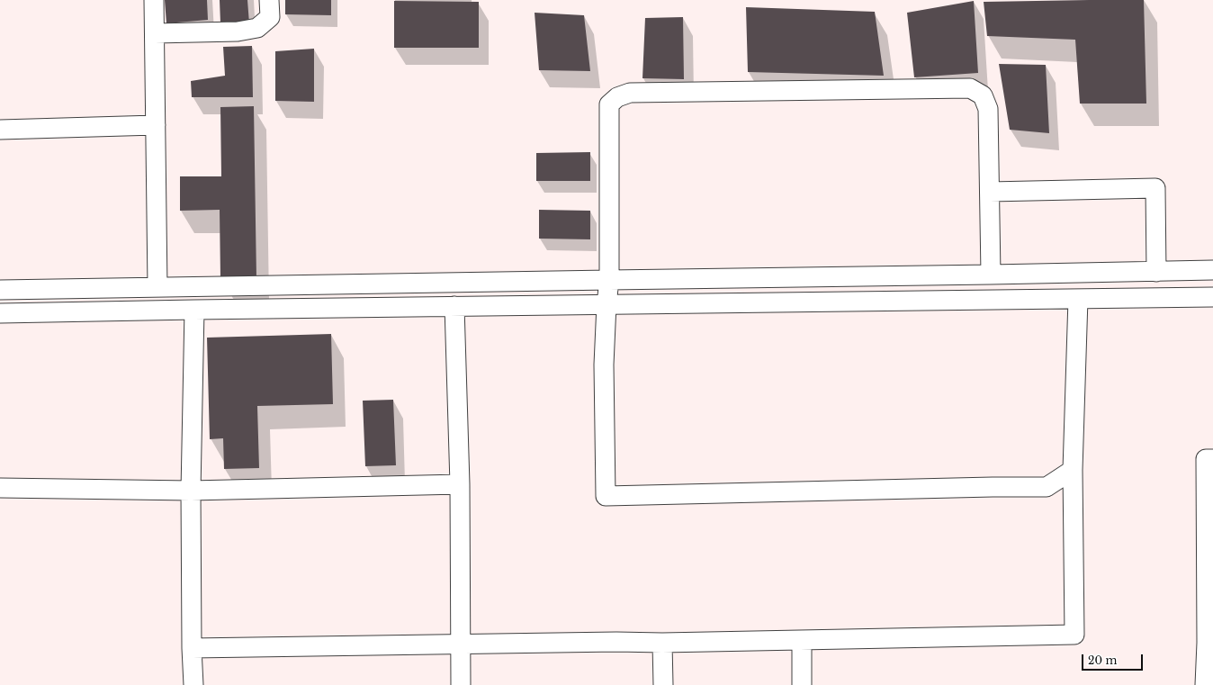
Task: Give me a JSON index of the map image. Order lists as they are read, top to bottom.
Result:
{
  "scale_bar": "20 m"
}
